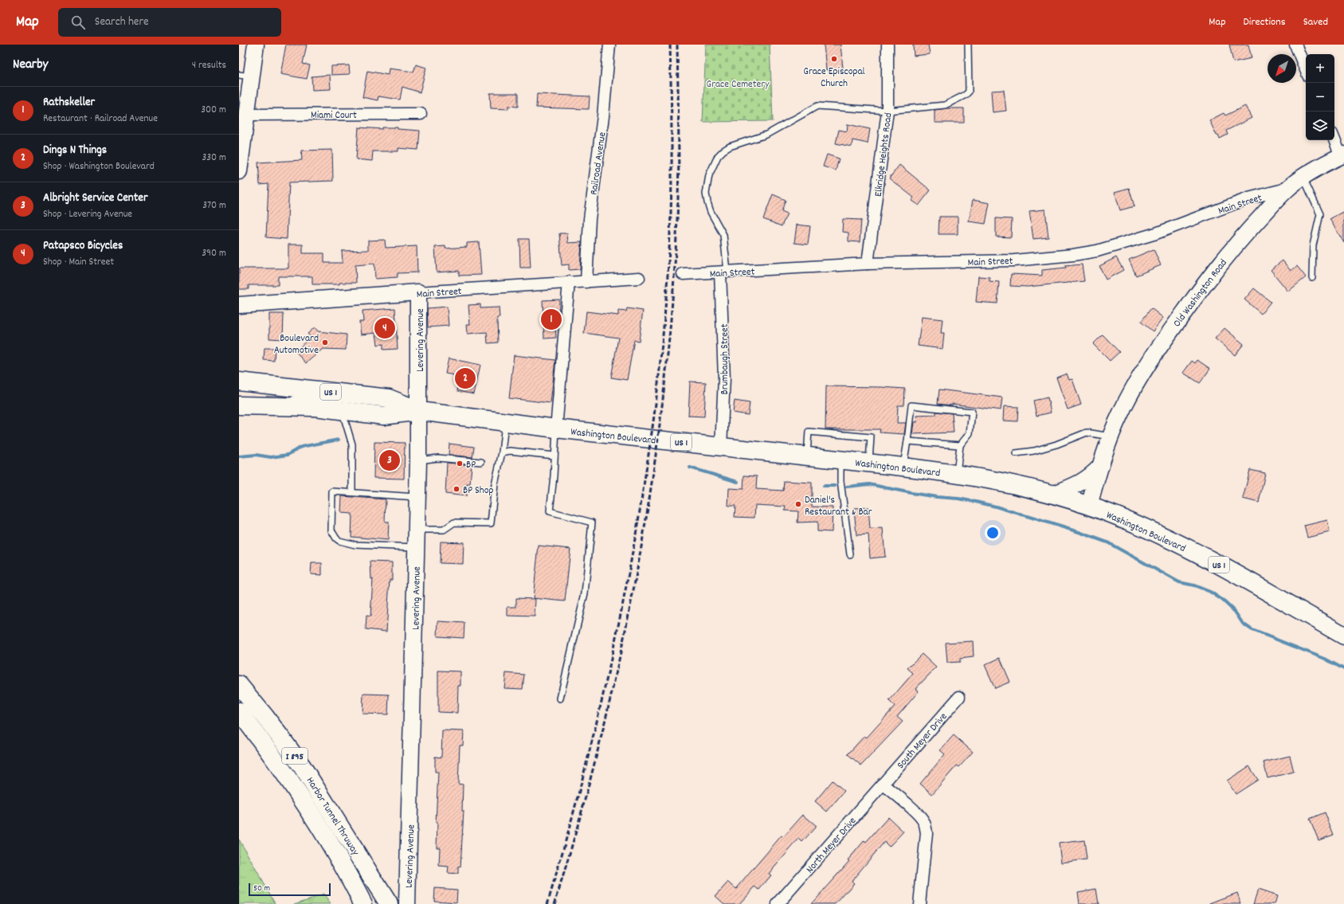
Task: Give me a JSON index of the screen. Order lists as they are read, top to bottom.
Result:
{
  "streets": {
    "main road": [
      "US 1",
      "Washington Boulevard",
      "I 895",
      "Harbor Tunnel Thruway"
    ],
    "street": [
      "Miami Court",
      "Elkridge Heights Road",
      "Railroad Avenue",
      "Main Street",
      "Old Washington Road",
      "Levering Avenue",
      "Brumbaugh Street",
      "South Meyer Drive",
      "North Meyer Drive"
    ]
  },
  "crossings": [
    ["Elkridge Heights Road", "Main Street"],
    ["Railroad Avenue", "Main Street"],
    ["Main Street", "Old Washington Road"],
    ["Main Street", "Levering Avenue"],
    ["Main Street", "Brumbaugh Street"],
    ["Old Washington Road", "Washington Boulevard"],
    ["Levering Avenue", "Washington Boulevard"],
    ["Brumbaugh Street", "Washington Boulevard"],
    ["South Meyer Drive", "North Meyer Drive"]
  ],
  "parks": ["Grace Cemetery"],
  "places": [
    "Grace Episcopal Church",
    "Boulevard Automotive",
    "BP",
    "BP Shop",
    "Daniel's Restaurant & Bar"
  ],
  "scale_bar": "50 m",
  "north": "bottom left",
  "page": {
    "header": "Map",
    "search": "Search here",
    "nav": ["Map", "Directions", "Saved"],
    "heading": ["Nearby", "4 results"],
    "map_buttons": ["+", "−"],
    "list": [
      {
        "mark": "1",
        "name": "Rathskeller",
        "note": "Restaurant · Railroad Avenue",
        "value": "300 m"
      },
      {
        "mark": "2",
        "name": "Dings N Things",
        "note": "Shop · Washington Boulevard",
        "value": "330 m"
      },
      {
        "mark": "3",
        "name": "Albright Service Center",
        "note": "Shop · Levering Avenue",
        "value": "370 m"
      },
      {
        "mark": "4",
        "name": "Patapsco Bicycles",
        "note": "Shop · Main Street",
        "value": "390 m"
      }
    ],
    "pins": [
      "1",
      "4",
      "2",
      "3"
    ],
    "scale": "50 m"
  }
}
